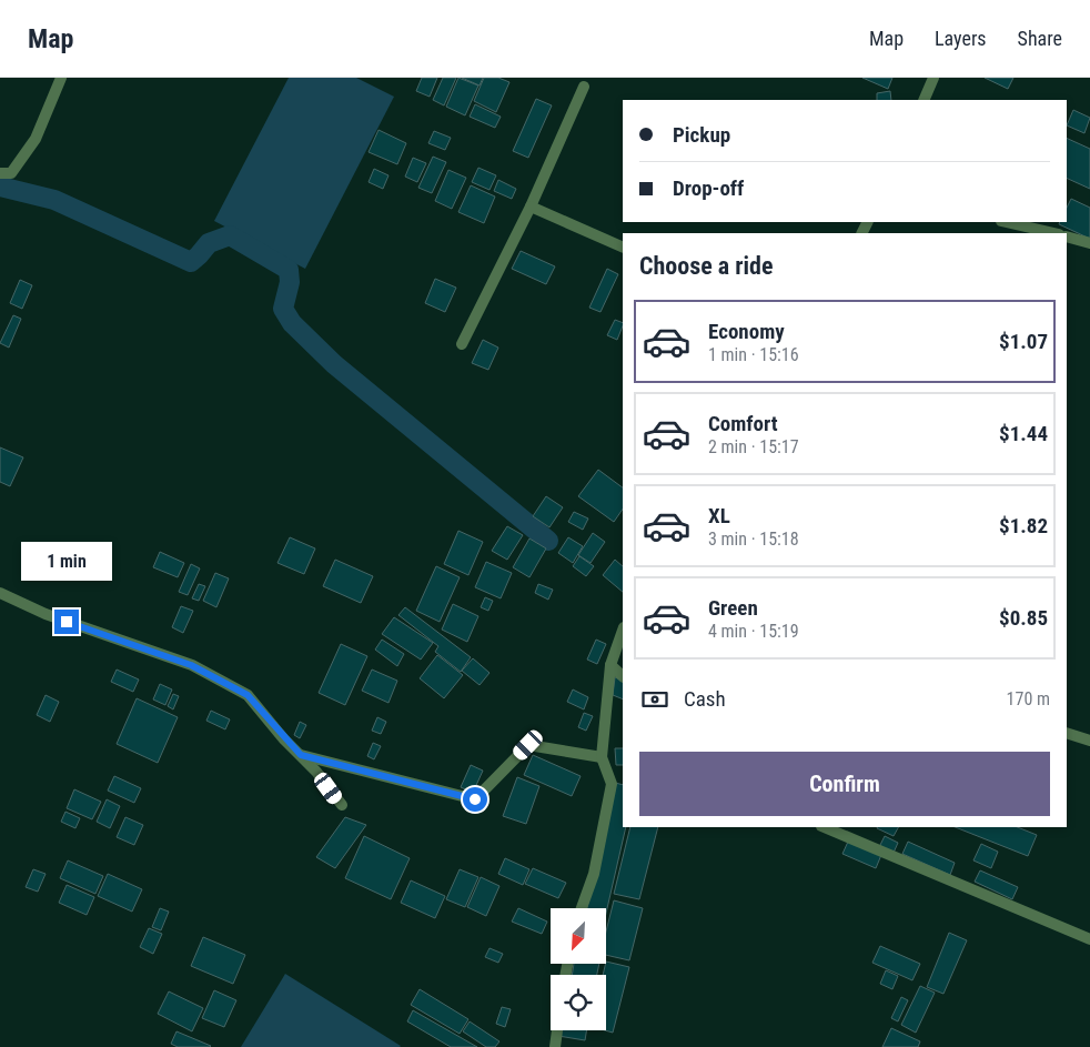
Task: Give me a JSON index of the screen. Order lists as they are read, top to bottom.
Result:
{
  "north": "bottom left",
  "page": {
    "header": "Map",
    "nav": ["Map", "Layers", "Share"],
    "banner": ["Pickup", "Drop-off"],
    "heading": "Choose a ride",
    "list": [
      {
        "name": "Economy",
        "note": "1 min · 15:16",
        "value": "$1.07"
      },
      {
        "name": "Comfort",
        "note": "2 min · 15:17",
        "value": "$1.44"
      },
      {
        "name": "XL",
        "note": "3 min · 15:18",
        "value": "$1.82"
      },
      {
        "name": "Green",
        "note": "4 min · 15:19",
        "value": "$0.85"
      }
    ],
    "bubble": "1 min",
    "pay": ["Cash", "170 m"],
    "buttons": "Confirm"
  }
}
